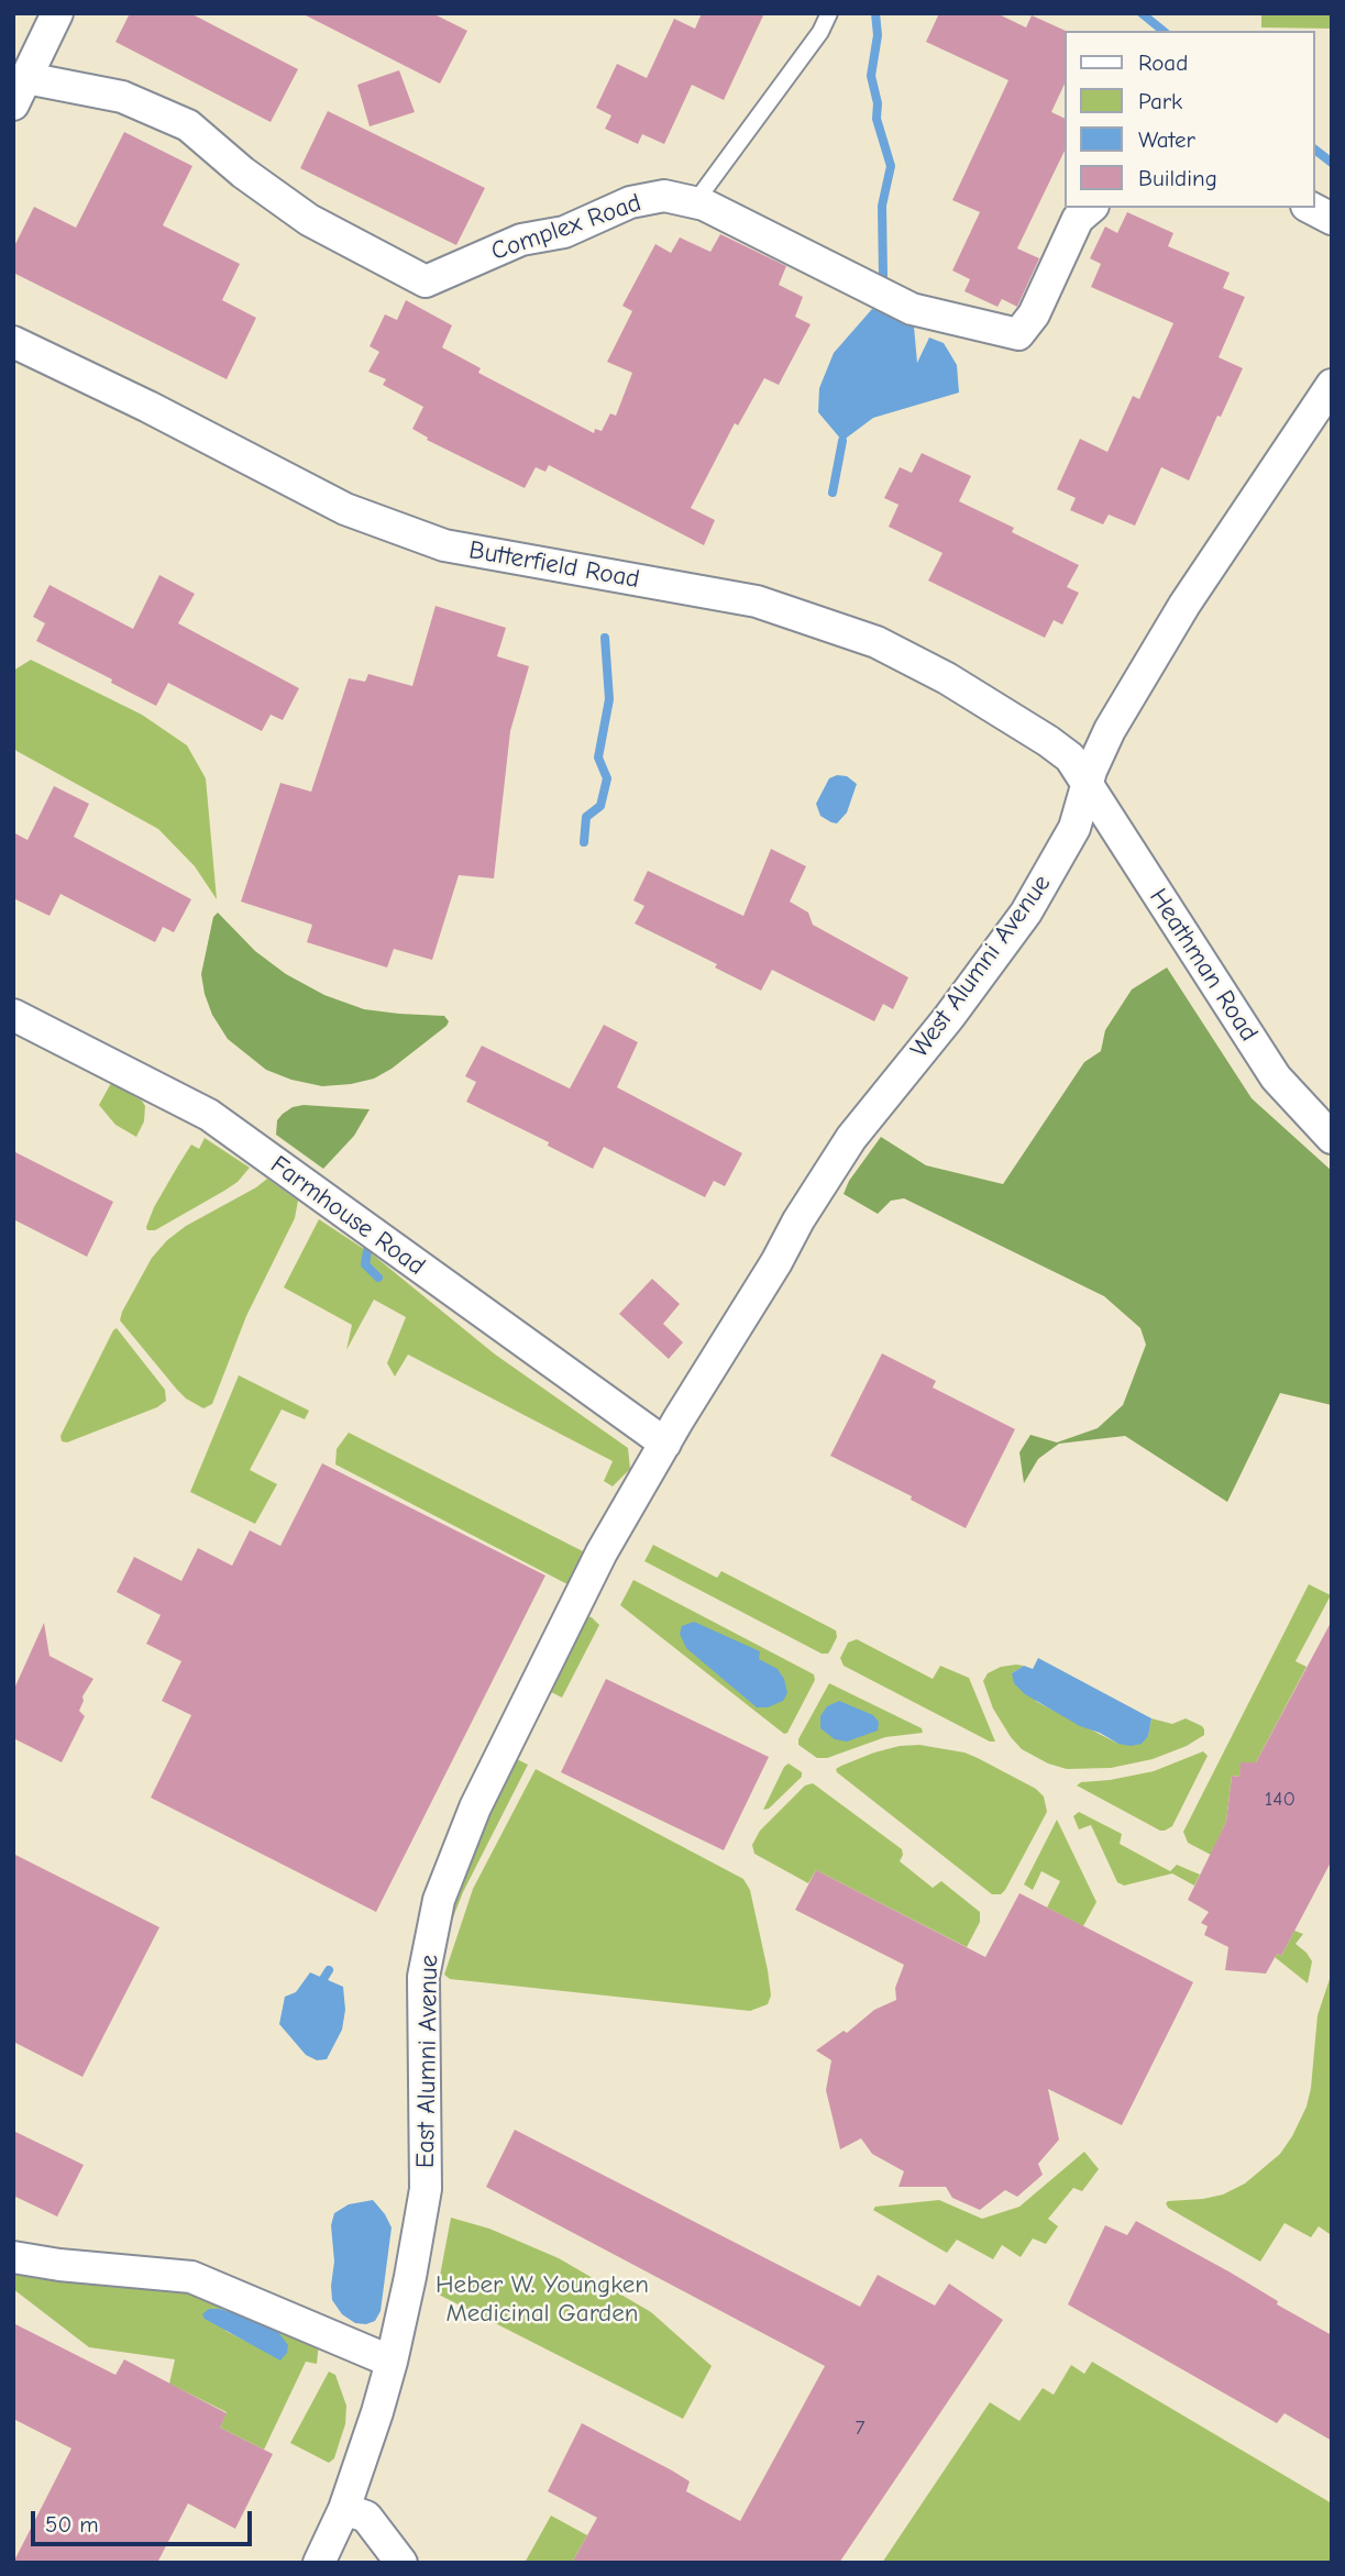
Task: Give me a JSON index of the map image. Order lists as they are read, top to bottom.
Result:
{
  "streets": {
    "street": [
      "Complex Road",
      "Butterfield Road",
      "Heathman Road",
      "West Alumni Avenue",
      "Farmhouse Road",
      "East Alumni Avenue"
    ]
  },
  "crossings": [
    ["Butterfield Road", "Heathman Road"],
    ["Butterfield Road", "West Alumni Avenue"],
    ["Heathman Road", "West Alumni Avenue"],
    ["West Alumni Avenue", "East Alumni Avenue"],
    ["Farmhouse Road", "East Alumni Avenue"]
  ],
  "parks": ["Heber W. Youngken Medicinal Garden"],
  "house_numbers": ["140", "7"],
  "legend": [
    "Road",
    "Park",
    "Water",
    "Building"
  ],
  "scale_bar": "50 m"
}
